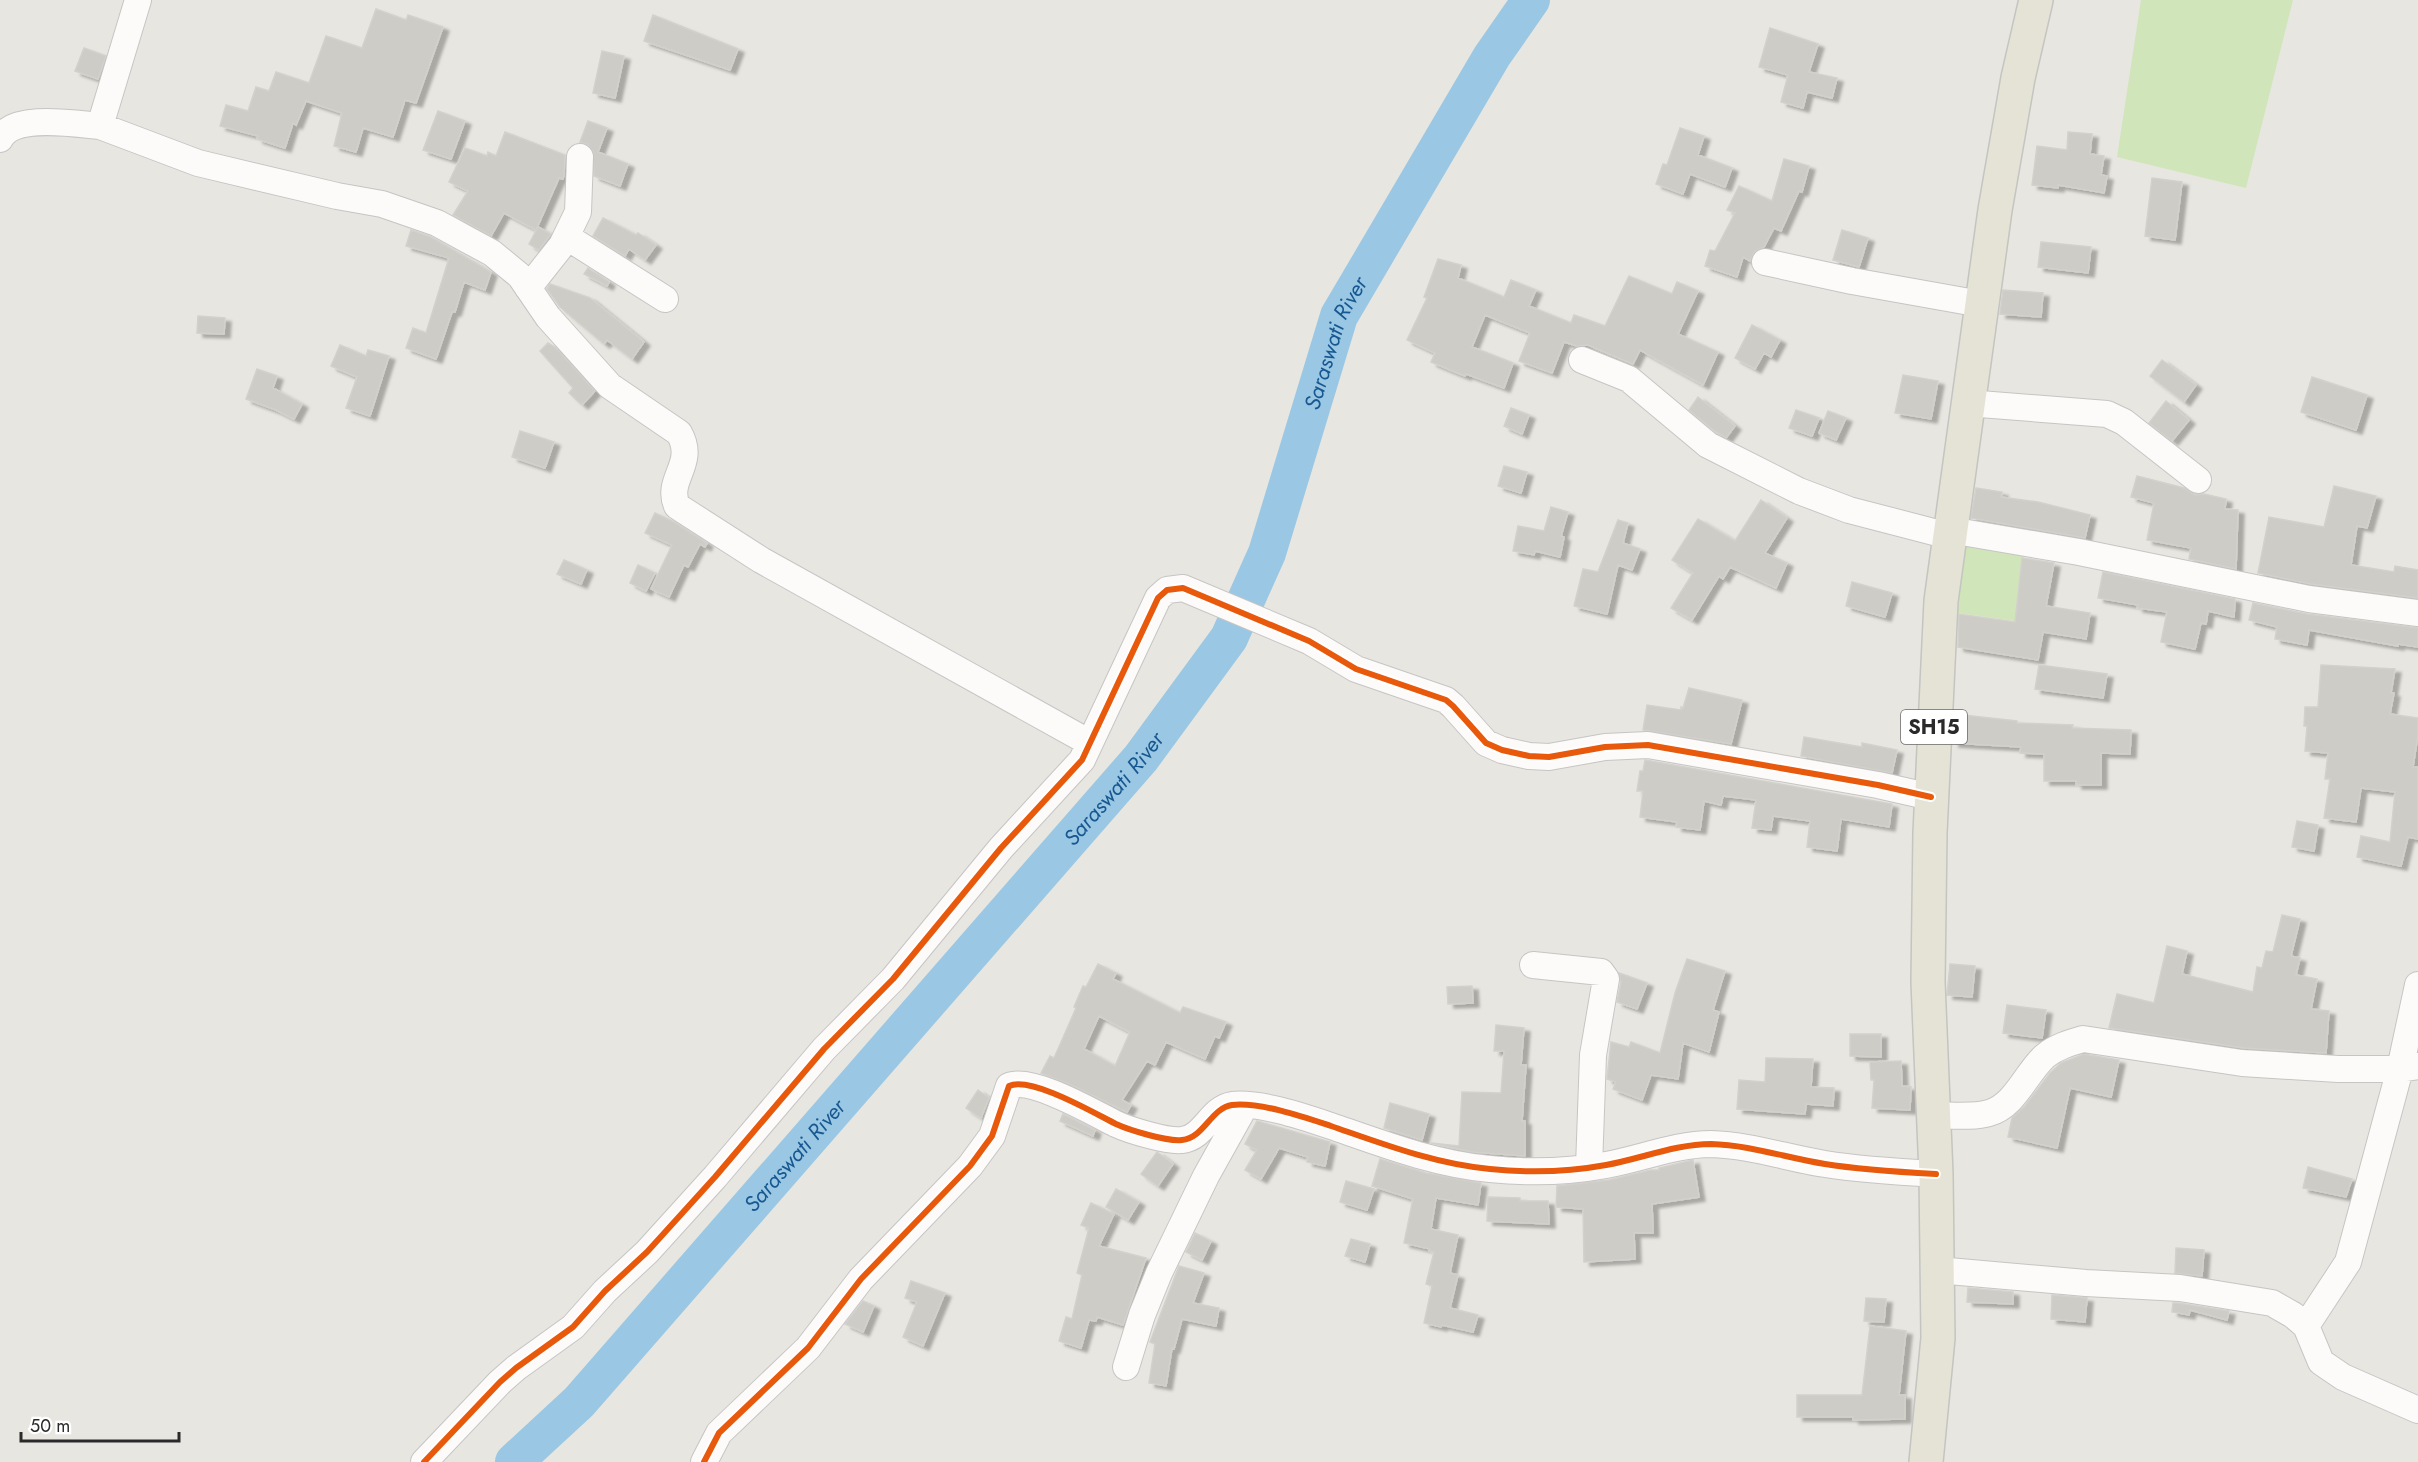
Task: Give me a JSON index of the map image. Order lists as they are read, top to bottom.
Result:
{
  "streets": {
    "main road": ["SH15"]
  },
  "water": ["Saraswati River"],
  "scale_bar": "50 m"
}
